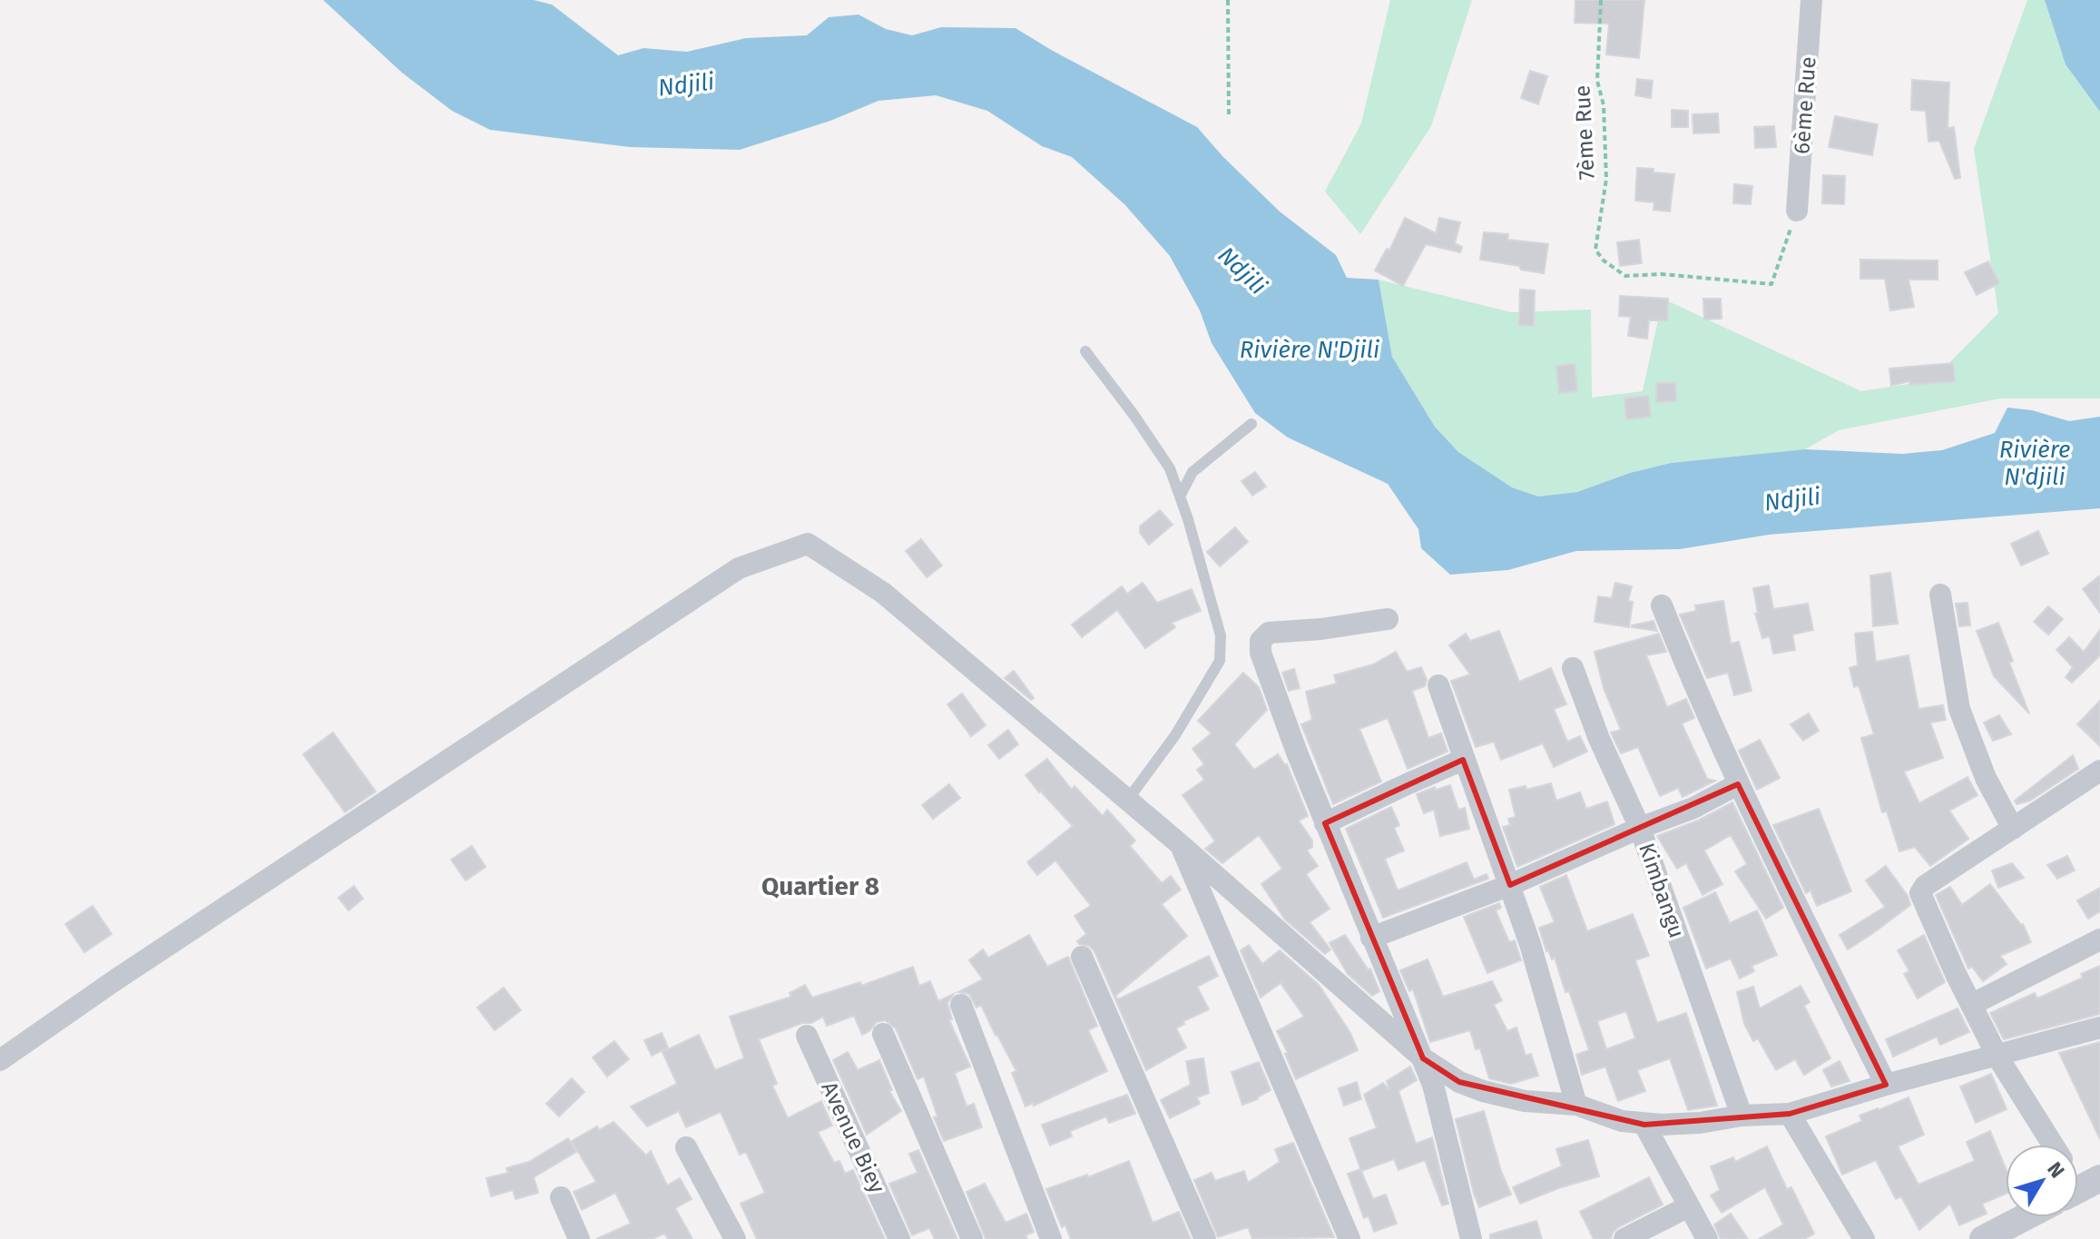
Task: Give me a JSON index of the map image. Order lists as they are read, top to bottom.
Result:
{
  "streets": {
    "street": ["6ème Rue", "Kimbangu", "Avenue Biey"],
    "path": ["7ème Rue"]
  },
  "crossings": [
    ["6ème Rue", "7ème Rue"]
  ],
  "districts": ["Quartier 8"],
  "water": ["Ndjili", "Rivière N'Djili", "Rivière N'djili"],
  "north": "top right"
}
